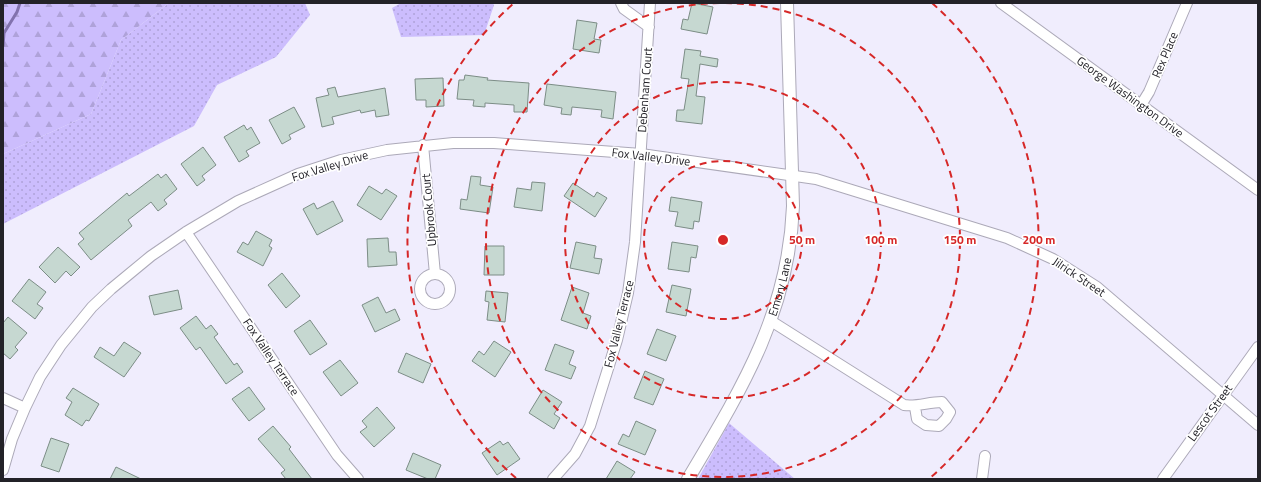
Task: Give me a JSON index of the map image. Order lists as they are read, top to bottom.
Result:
{
  "streets": {
    "street": [
      "Rex Place",
      "Debenham Court",
      "George Washington Drive",
      "Fox Valley Drive",
      "Upbrook Court",
      "Jilrick Street",
      "Emory Lane",
      "Fox Valley Terrace",
      "Lescot Street"
    ]
  },
  "crossings": [
    ["Rex Place", "George Washington Drive"],
    ["Debenham Court", "Fox Valley Drive"],
    ["Debenham Court", "Fox Valley Terrace"],
    ["Fox Valley Drive", "Upbrook Court"],
    ["Fox Valley Drive", "Jilrick Street"],
    ["Fox Valley Drive", "Emory Lane"],
    ["Fox Valley Drive", "Fox Valley Terrace"],
    ["Jilrick Street", "Emory Lane"],
    ["Jilrick Street", "Lescot Street"]
  ],
  "rings": [
    "50 m",
    "100 m",
    "150 m",
    "200 m"
  ]
}
